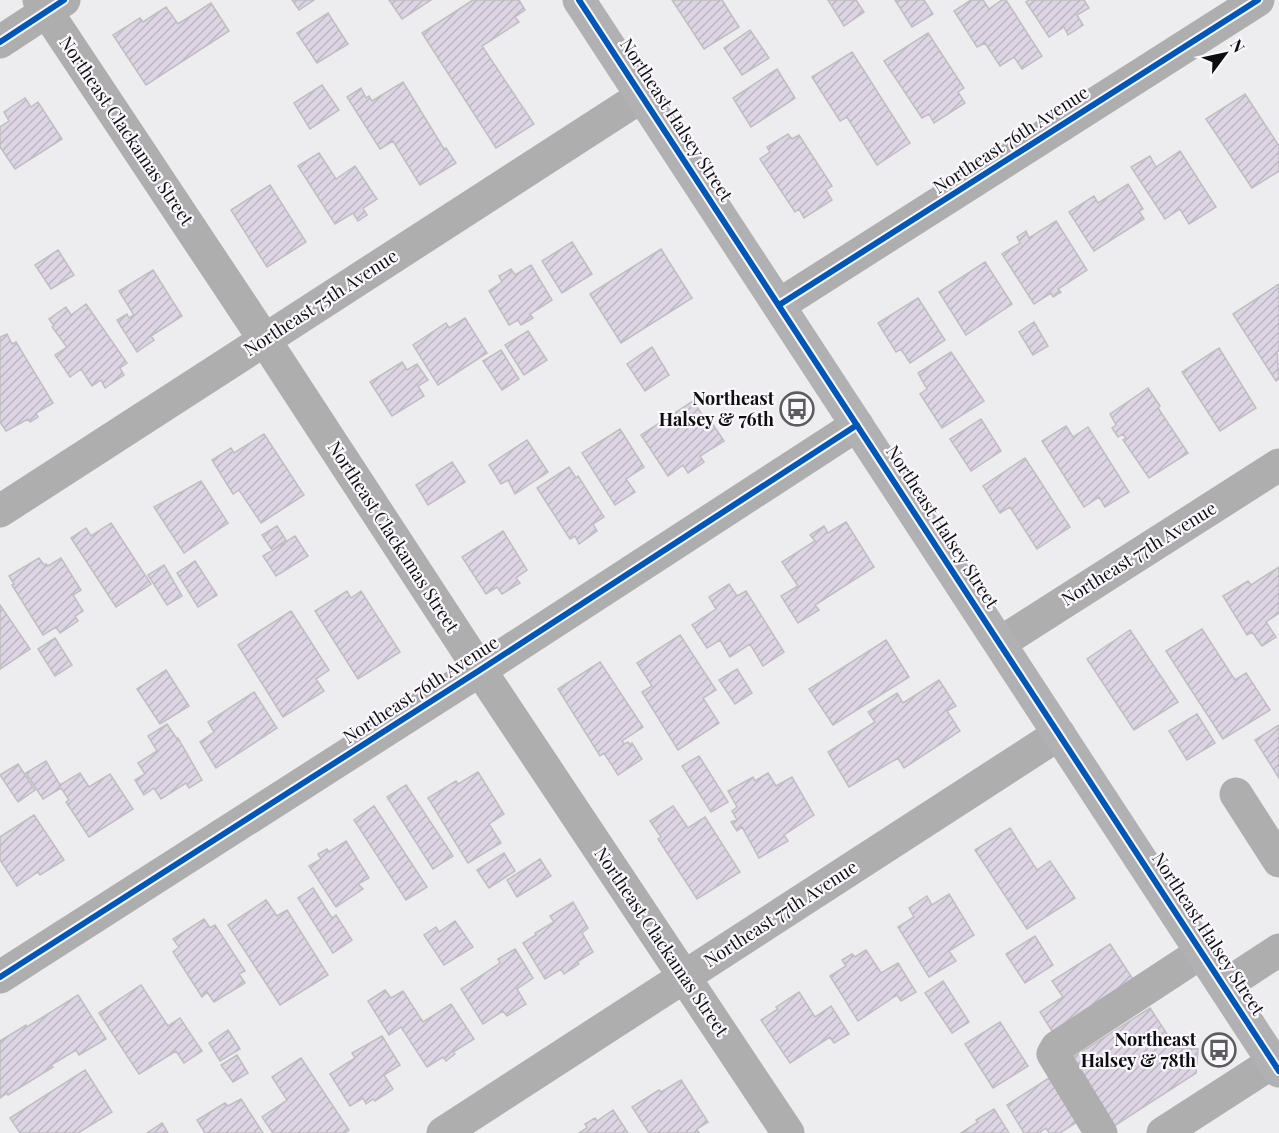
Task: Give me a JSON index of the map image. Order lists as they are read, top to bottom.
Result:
{
  "streets": {
    "main road": ["Northeast Halsey Street"],
    "street": [
      "Northeast Clackamas Street",
      "Northeast 76th Avenue",
      "Northeast 75th Avenue",
      "Northeast 77th Avenue"
    ]
  },
  "crossings": [
    ["Northeast Halsey Street", "Northeast 76th Avenue"],
    ["Northeast Halsey Street", "Northeast 75th Avenue"],
    ["Northeast Halsey Street", "Northeast 77th Avenue"],
    ["Northeast Clackamas Street", "Northeast 76th Avenue"],
    ["Northeast Clackamas Street", "Northeast 75th Avenue"],
    ["Northeast Clackamas Street", "Northeast 77th Avenue"]
  ],
  "places": {
    "bus stop": ["Northeast Halsey & 76th", "Northeast Halsey & 78th"]
  },
  "north": "top right"
}
